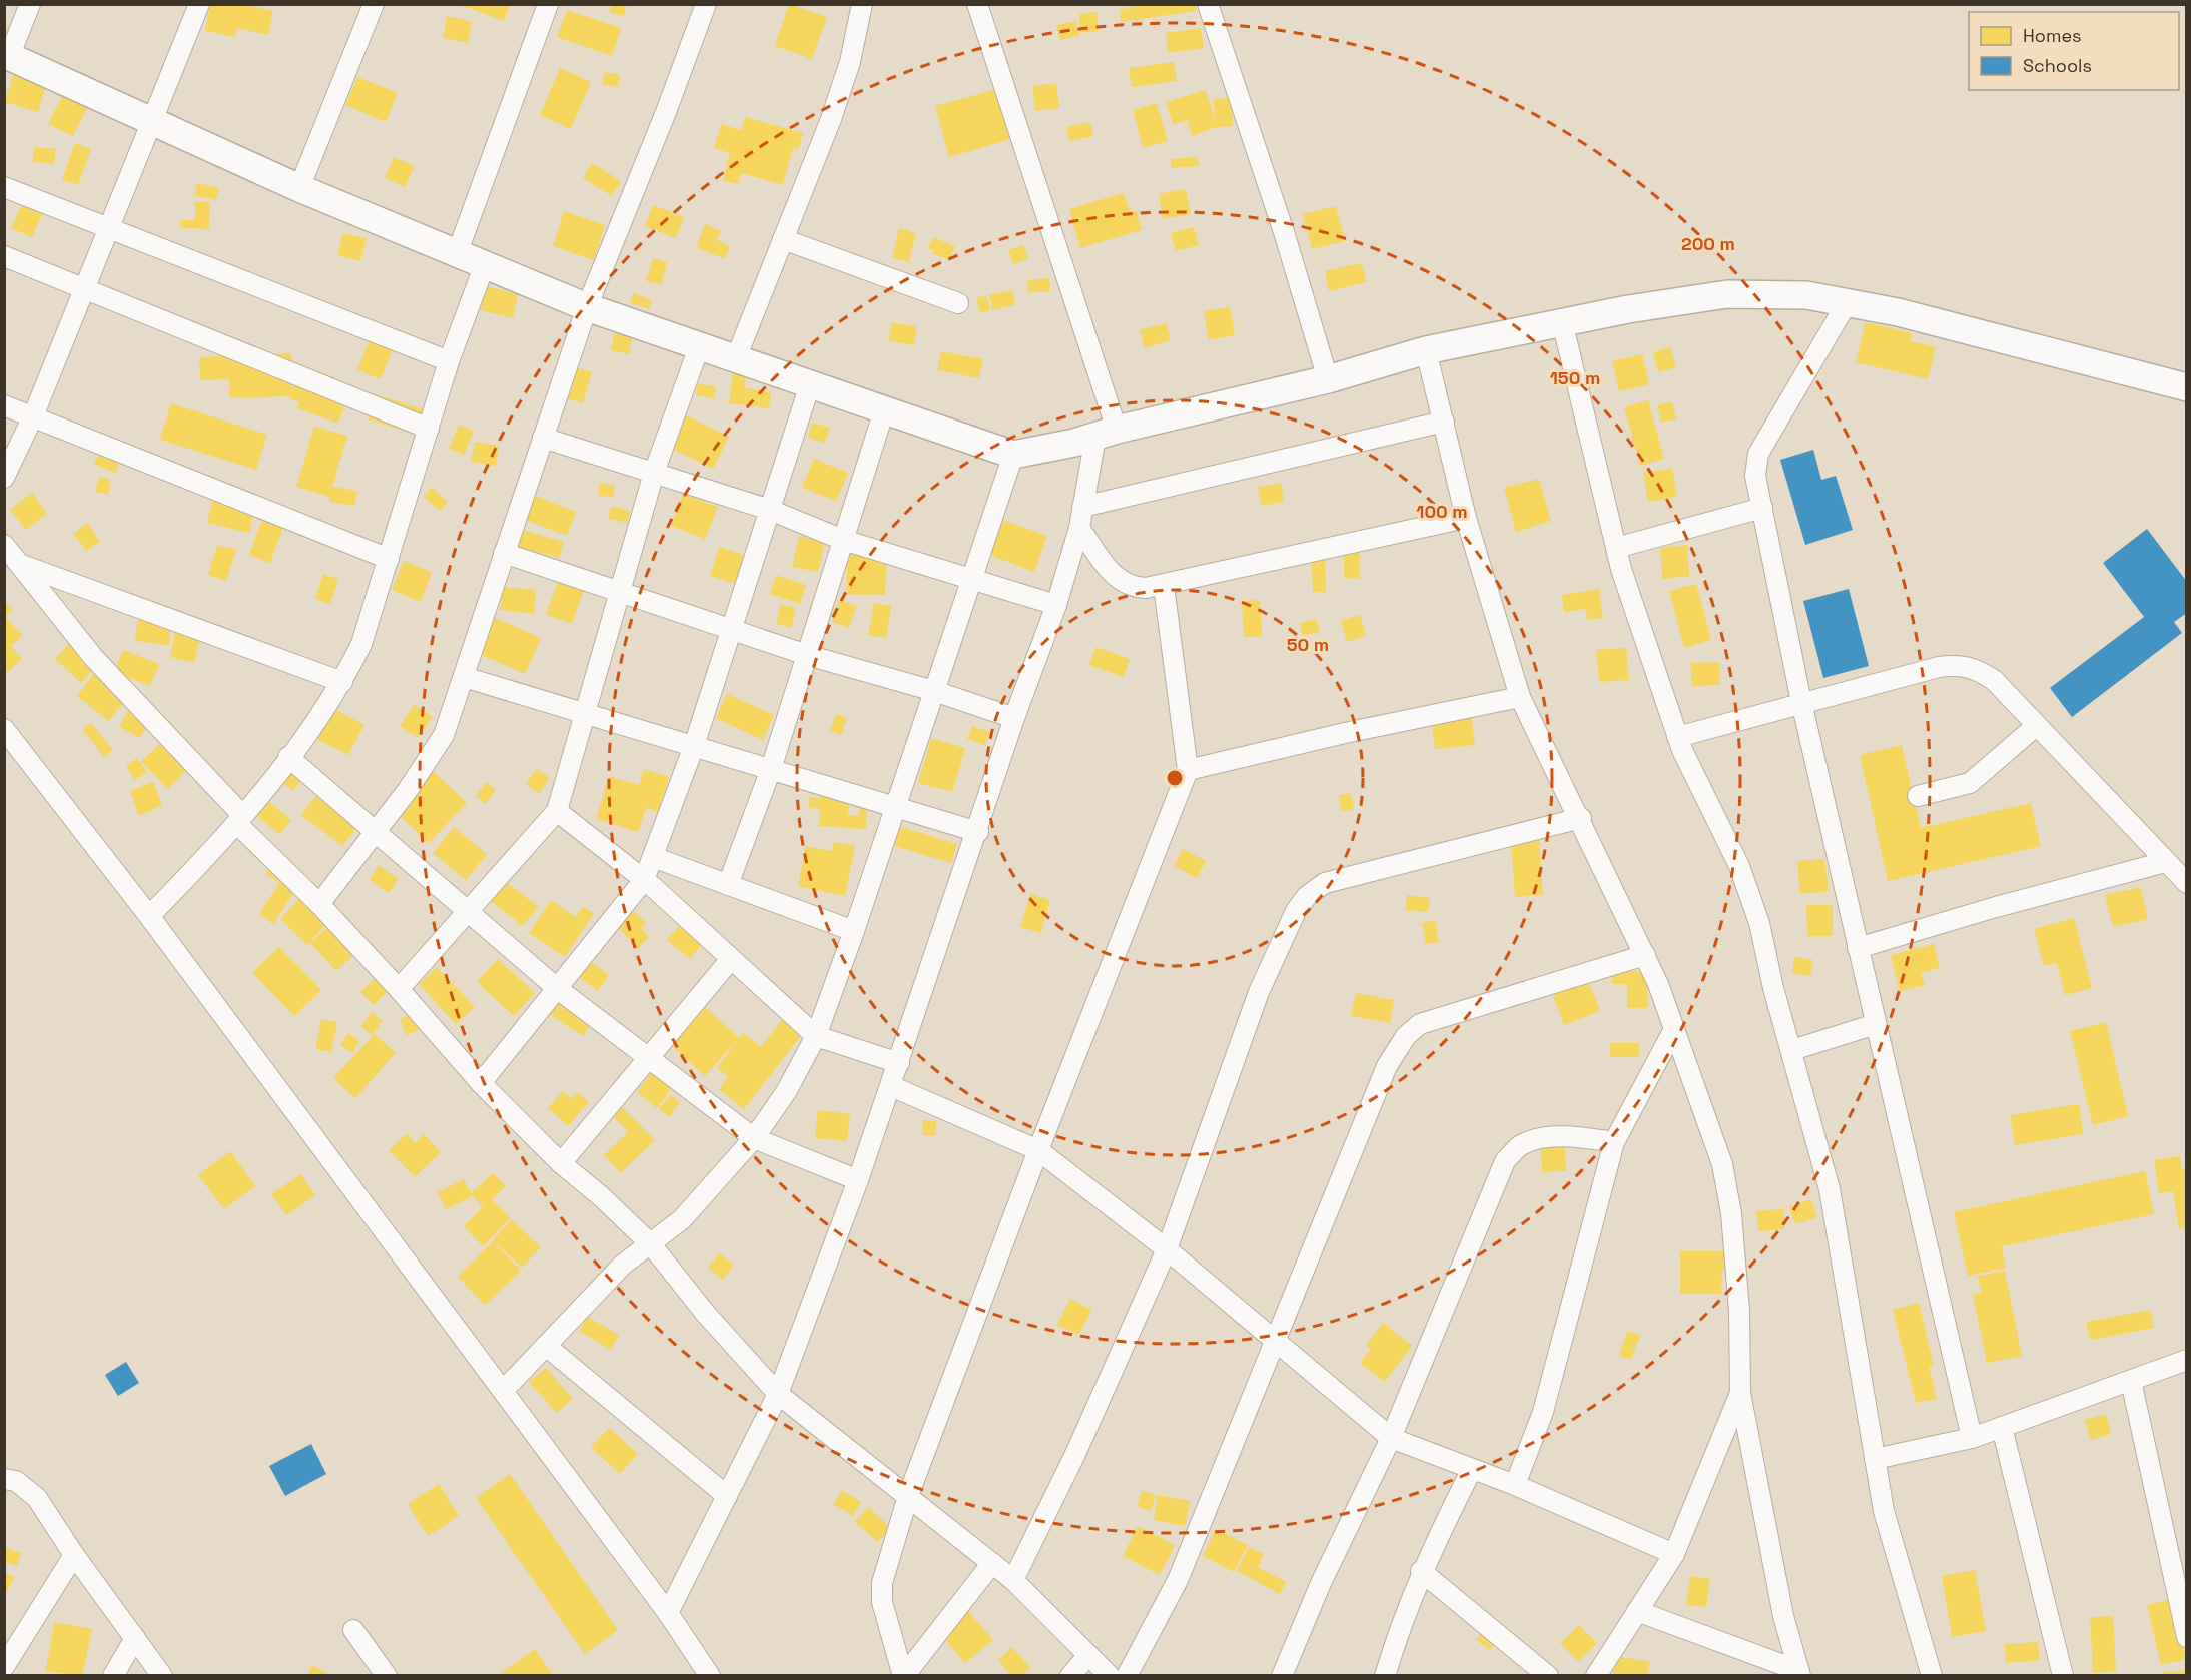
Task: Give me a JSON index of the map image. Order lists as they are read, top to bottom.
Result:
{
  "legend": ["Homes", "Schools"],
  "rings": [
    "200 m",
    "150 m",
    "100 m",
    "50 m"
  ]
}
